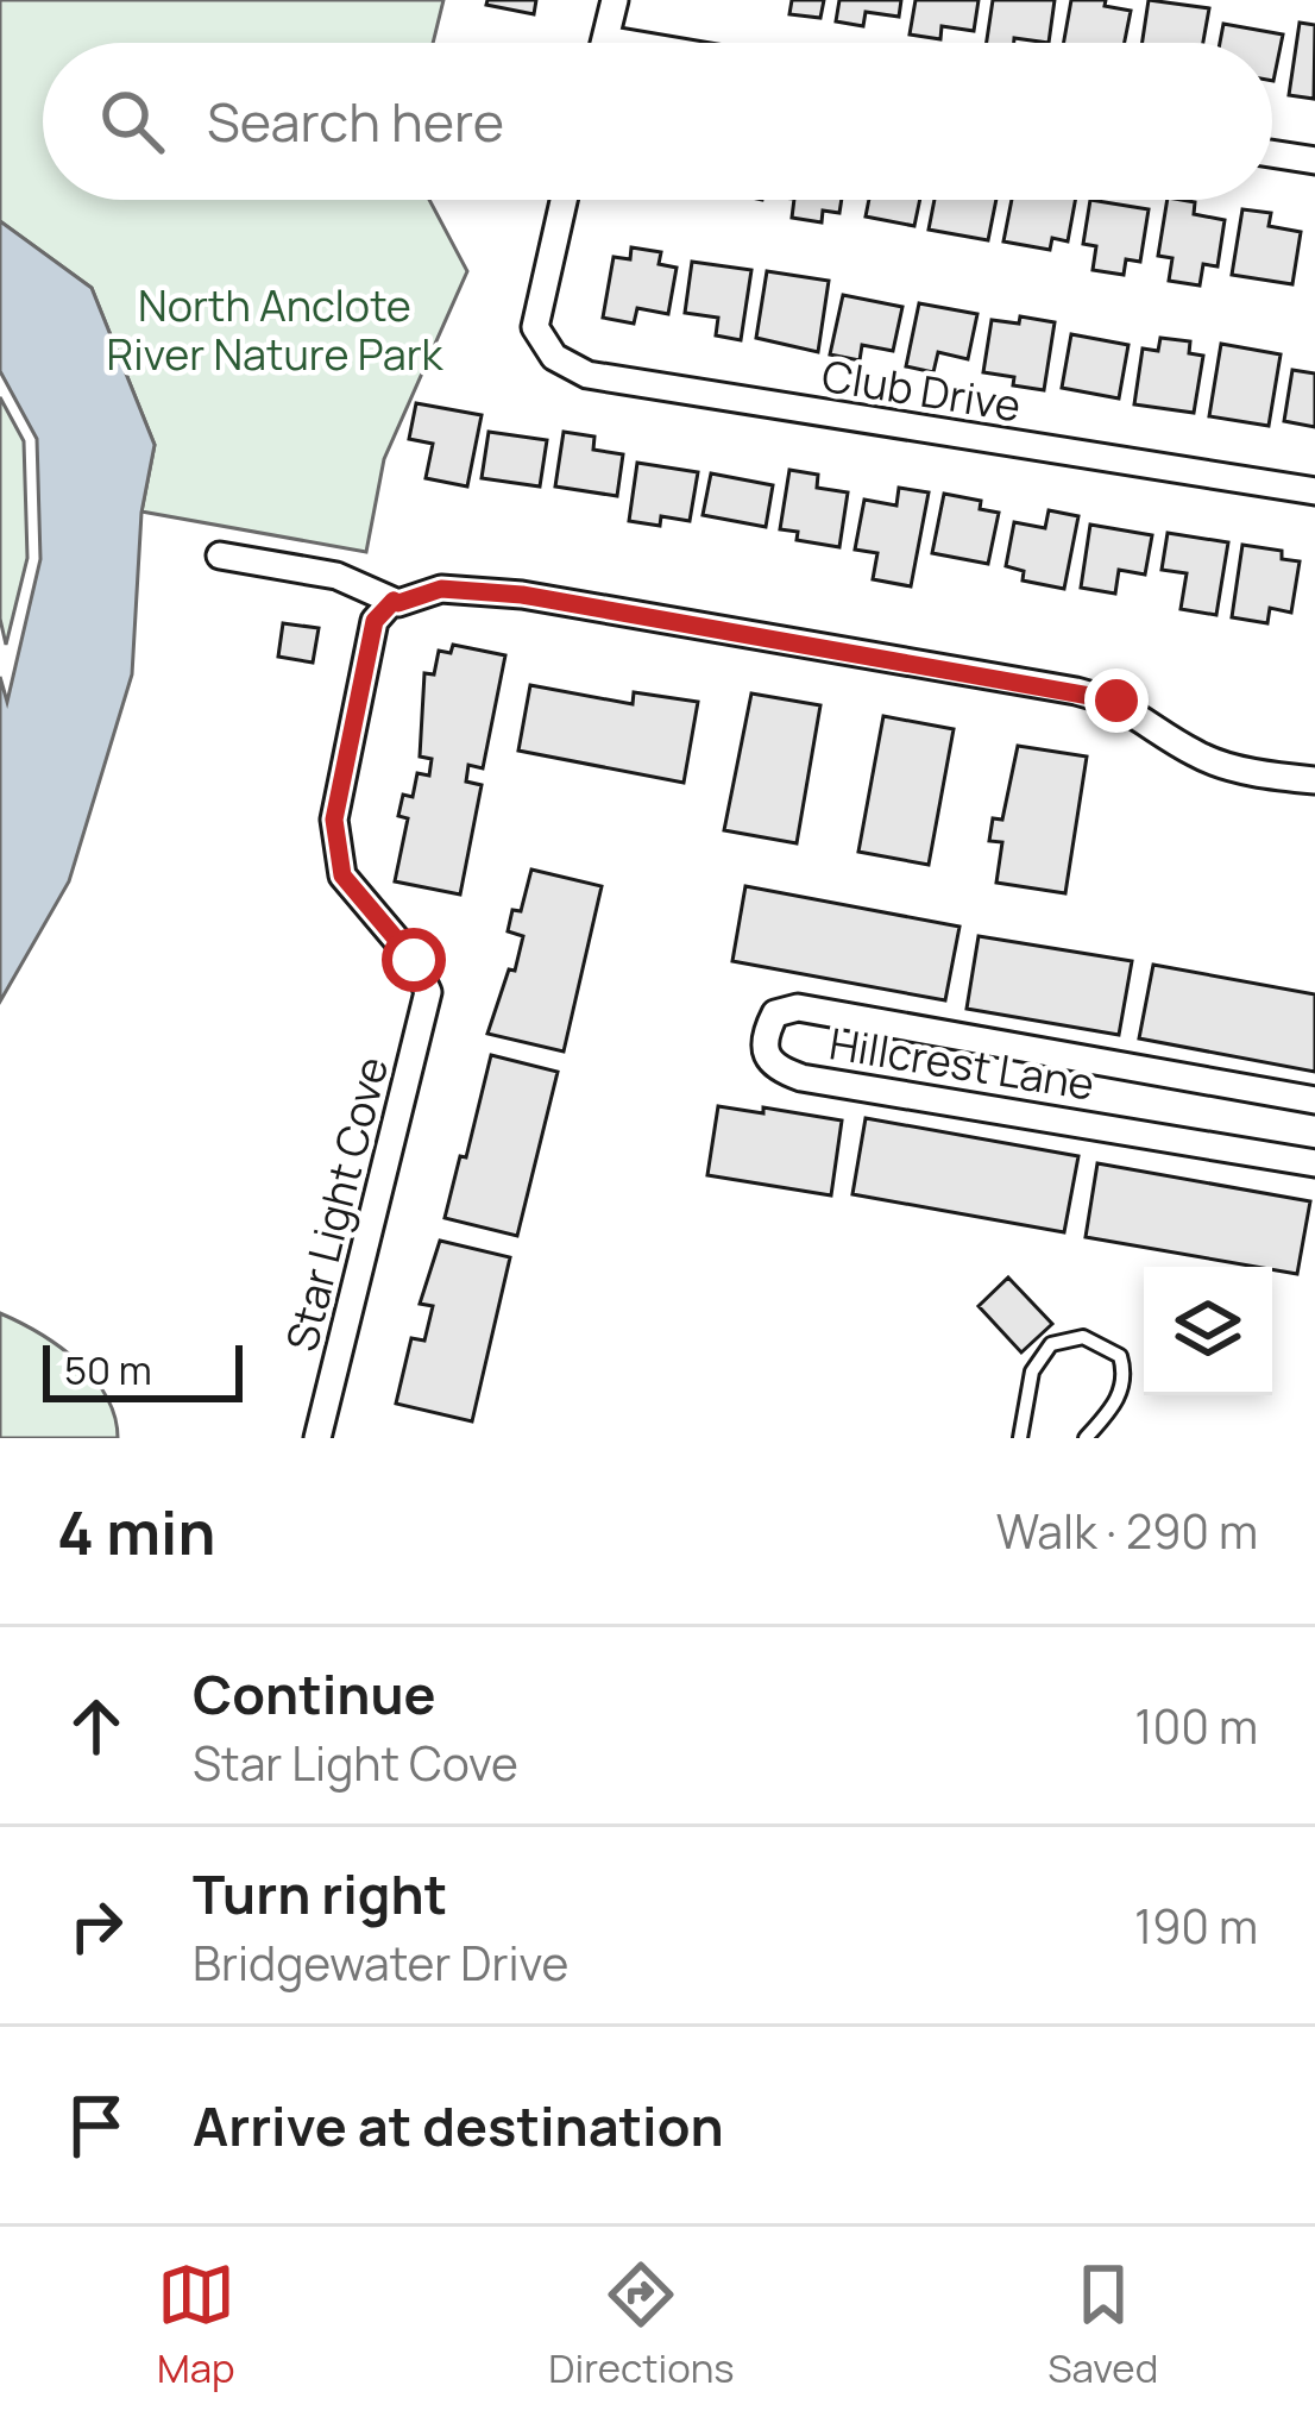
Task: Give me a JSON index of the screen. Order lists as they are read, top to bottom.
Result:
{
  "streets": {
    "street": ["Club Drive", "Hillcrest Lane", "Star Light Cove"]
  },
  "parks": ["North Anclote River Nature Park"],
  "scale_bar": "50 m",
  "page": {
    "search": "Search here",
    "scale": "50 m",
    "heading": ["4 min", "Walk · 290 m"],
    "list": [
      ["Continue", "Star Light Cove", "100 m"],
      ["Turn right", "Bridgewater Drive", "190 m"],
      "Arrive at destination"
    ],
    "nav": ["Map", "Directions", "Saved"]
  }
}
